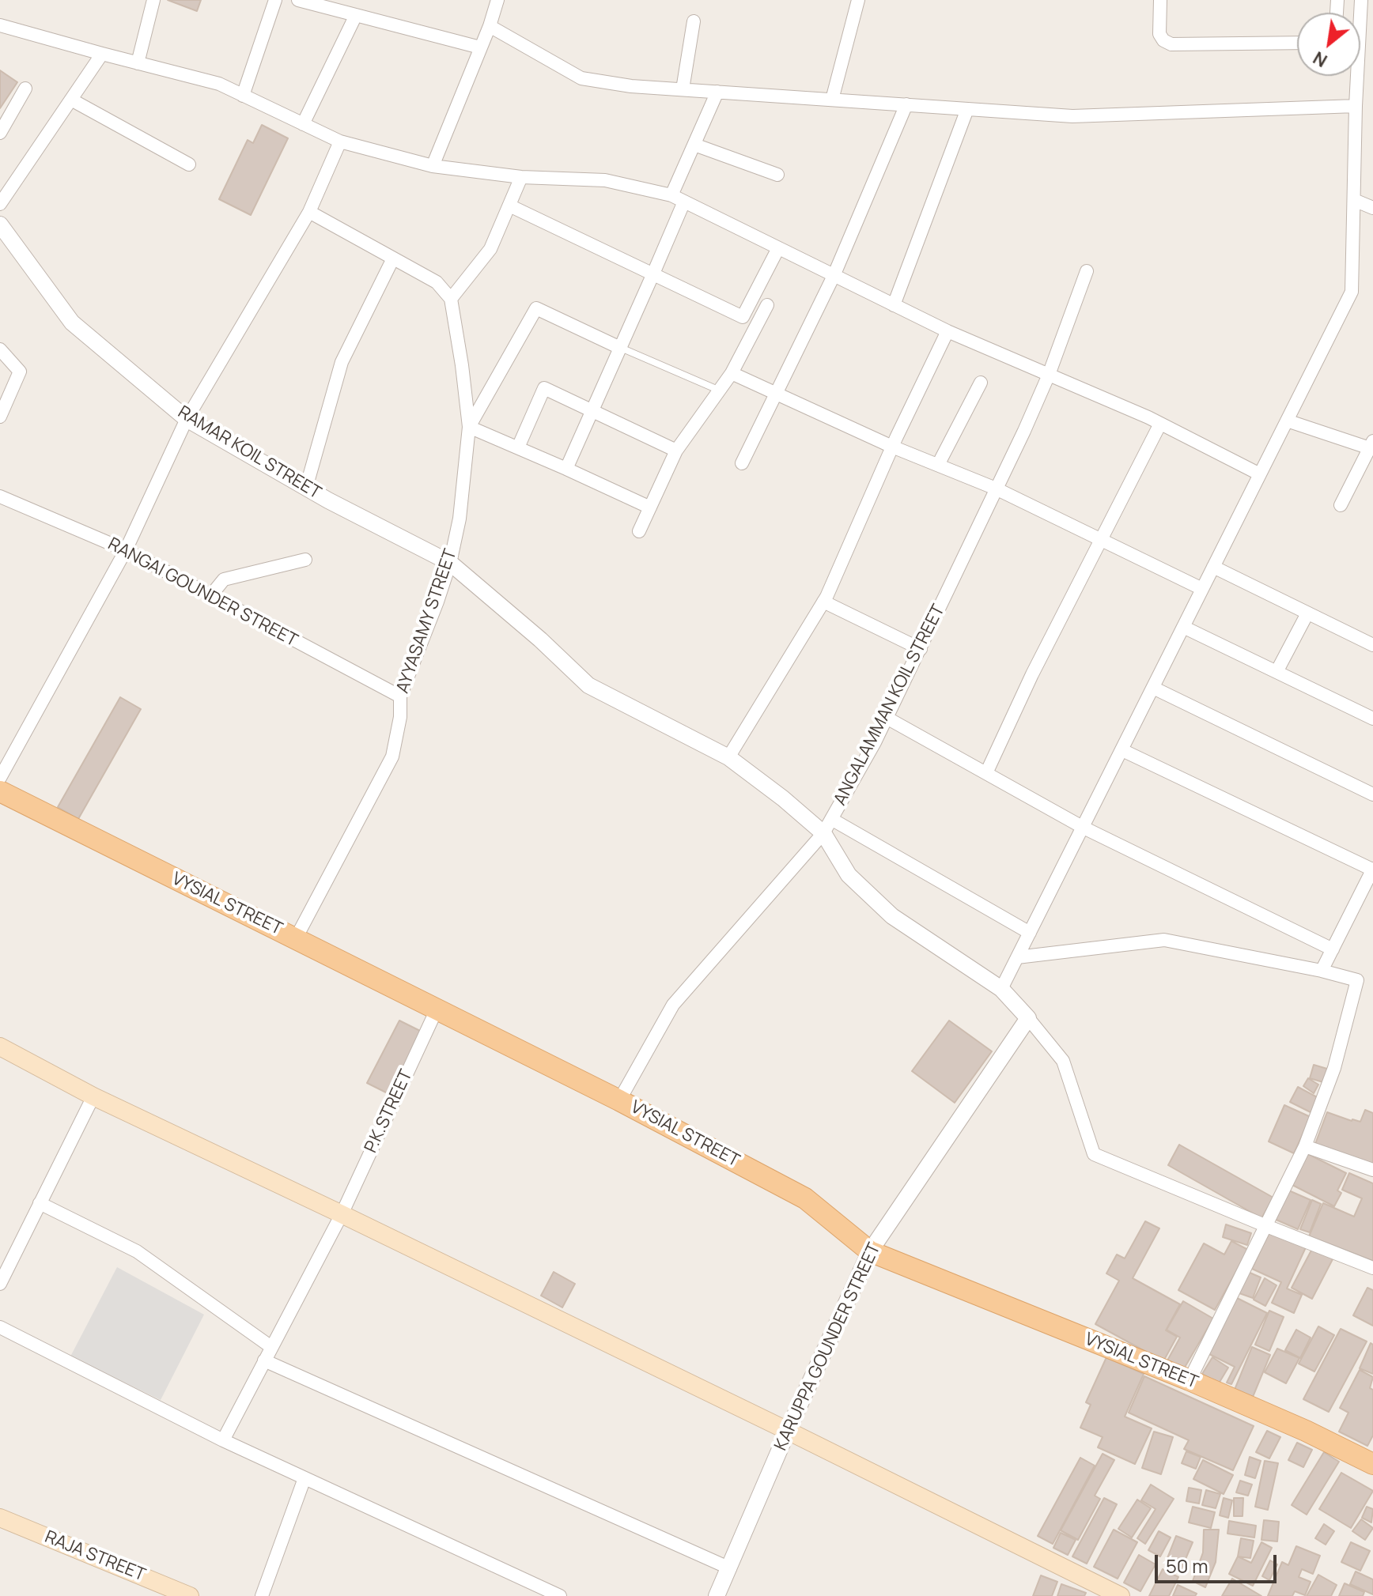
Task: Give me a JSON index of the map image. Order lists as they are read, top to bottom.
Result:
{
  "streets": {
    "main road": ["VYSIAL STREET", "RAJA STREET"],
    "street": [
      "RAMAR KOIL STREET",
      "RANGAI GOUNDER STREET",
      "AYYASAMY STREET",
      "ANGALAMMAN KOIL STREET",
      "P.K.STREET",
      "KARUPPA GOUNDER STREET"
    ]
  },
  "crossings": [
    ["RAMAR KOIL STREET", "AYYASAMY STREET"],
    ["RAMAR KOIL STREET", "ANGALAMMAN KOIL STREET"],
    ["RAMAR KOIL STREET", "KARUPPA GOUNDER STREET"],
    ["RANGAI GOUNDER STREET", "AYYASAMY STREET"],
    ["AYYASAMY STREET", "VYSIAL STREET"],
    ["ANGALAMMAN KOIL STREET", "VYSIAL STREET"],
    ["VYSIAL STREET", "P.K.STREET"],
    ["VYSIAL STREET", "KARUPPA GOUNDER STREET"]
  ],
  "scale_bar": "50 m",
  "north": "bottom left"
}
